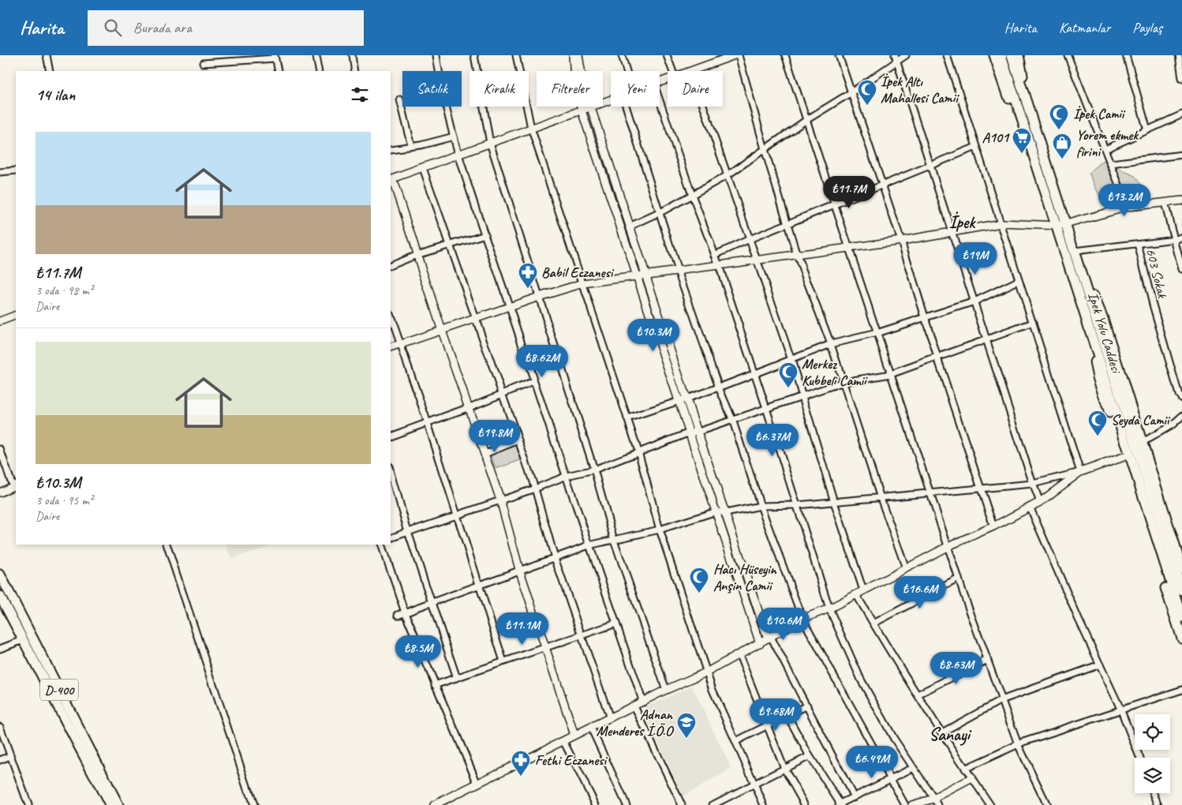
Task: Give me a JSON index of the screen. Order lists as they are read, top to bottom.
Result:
{
  "streets": {
    "highway": ["İpek Yolu Caddesi", "D-400"],
    "street": ["603 Sokak"]
  },
  "districts": ["İpek", "Sanayi"],
  "places": {
    "mosque": [
      "İpek Altı Mahallesi Camii",
      "İpek Camii",
      "Merkez Kubbeli Camii",
      "Seyda Camii",
      "Hacı Hüseyin Anşin Camii"
    ],
    "supermarket": ["A101"],
    "shop": ["Yorem ekmek firini"],
    "pharmacy": ["Babil Eczanesi", "Fethi Eczanesi"],
    "school or university": ["Adnan Menderes İ.Ö.O"]
  },
  "page": {
    "header": "Harita",
    "search": "Burada ara",
    "nav": ["Harita", "Katmanlar", "Paylaş"],
    "chip": [
      "Satılık",
      "Kiralık",
      "Filtreler",
      "Yeni",
      "Daire"
    ],
    "heading": "14 ilan",
    "list": [
      {
        "name": "₺11.7M",
        "note": "3 oda · 98 m² · Daire"
      },
      {
        "name": "₺10.3M",
        "note": "3 oda · 95 m² · Daire"
      }
    ],
    "price": [
      "₺11.7M",
      "₺13.2M",
      "₺19M",
      "₺10.3M",
      "₺8.62M",
      "₺19.8M",
      "₺6.37M",
      "₺16.6M",
      "₺10.6M",
      "₺11.1M",
      "₺8.5M",
      "₺8.63M",
      "₺9.68M",
      "₺6.49M"
    ]
  }
}
